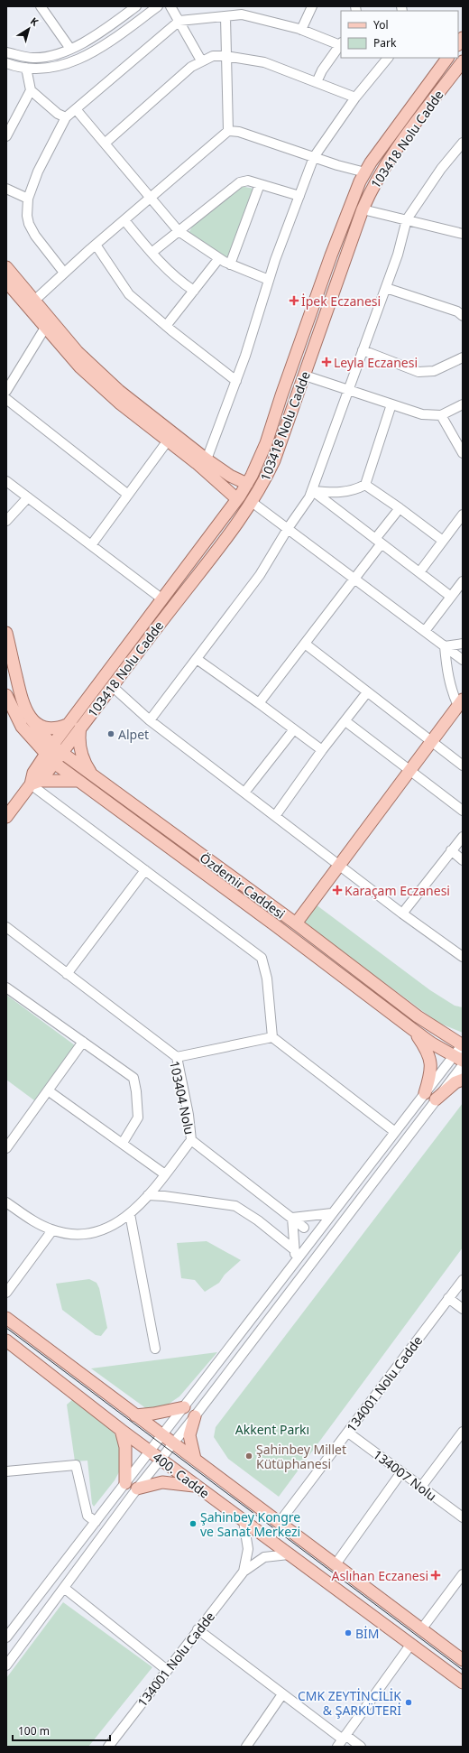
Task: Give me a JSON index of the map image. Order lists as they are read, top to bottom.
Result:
{
  "streets": {
    "main road": ["103418 Nolu Cadde", "Özdemir Caddesi", "400. Cadde"],
    "street": ["103404 Nolu", "134001 Nolu Cadde", "134007 Nolu"]
  },
  "crossings": [
    ["103418 Nolu Cadde", "Özdemir Caddesi"],
    ["134001 Nolu Cadde", "400. Cadde"],
    ["134001 Nolu Cadde", "134007 Nolu"]
  ],
  "parks": ["Akkent Parkı"],
  "places": {
    "health": [
      "İpek Eczanesi",
      "Leyla Eczanesi",
      "Karaçam Eczanesi",
      "Aslıhan Eczanesi"
    ],
    "other": [
      "Alpet",
      "Şahinbey Millet Kütüphanesi",
      "Şahinbey Kongre ve Sanat Merkezi",
      "BİM",
      "CMK ZEYTİNCİLİK & ŞARKÜTERİ"
    ]
  },
  "legend": ["Yol", "Park"],
  "scale_bar": "100 m",
  "north": "top right"
}
